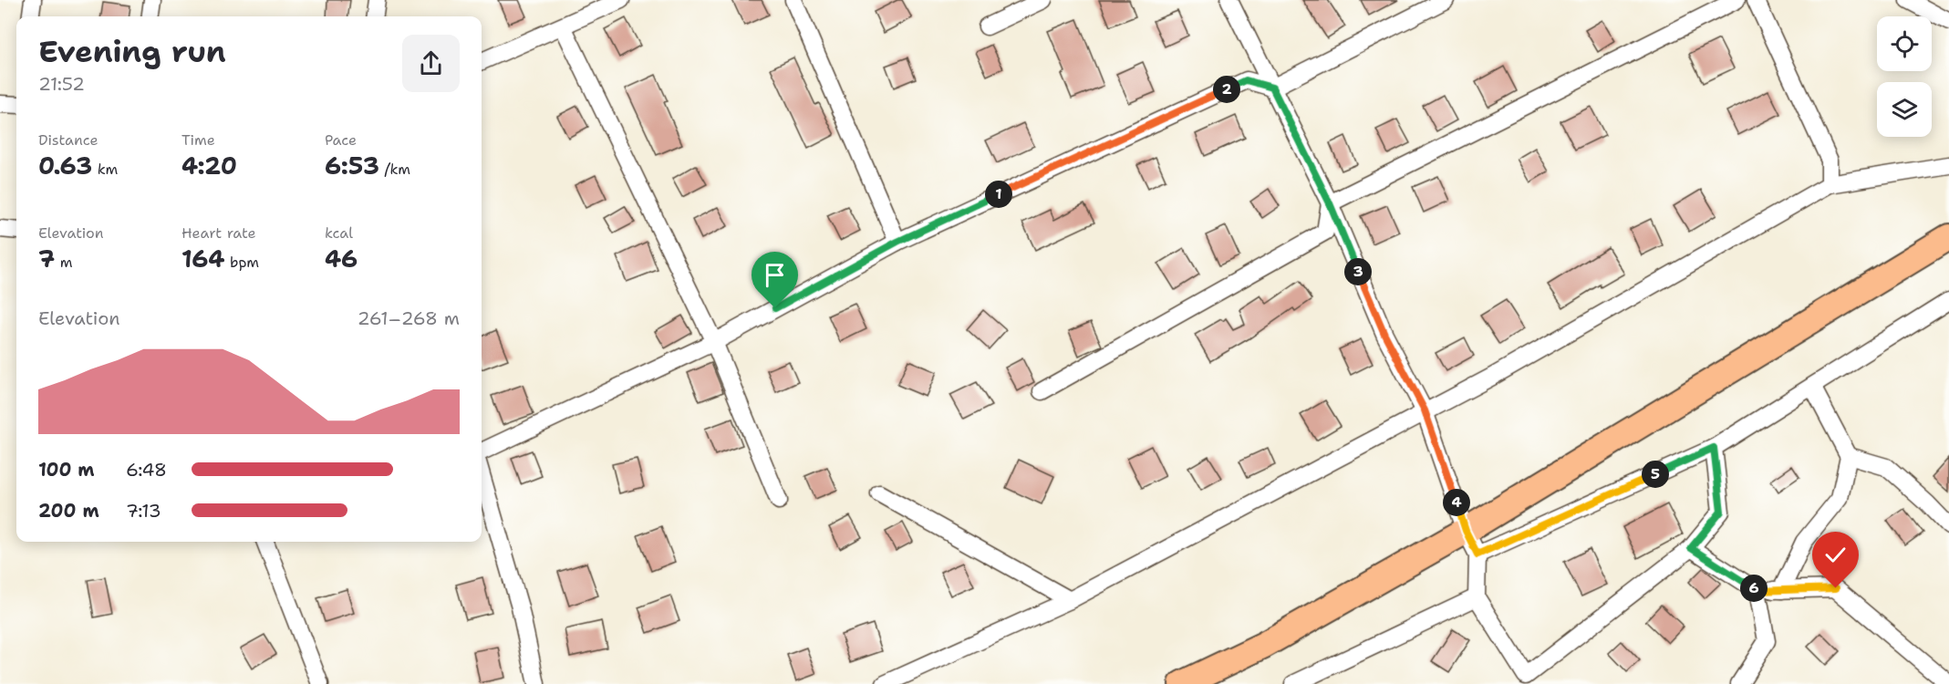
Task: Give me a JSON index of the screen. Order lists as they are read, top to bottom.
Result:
{
  "page": {
    "heading": ["Evening run", "21:52"],
    "pins": [
      "2",
      "1",
      "3",
      "5",
      "4",
      "6"
    ],
    "stats": [
      ["Distance", "0.63 km"],
      ["Time", "4:20"],
      ["Pace", "6:53 /km"],
      ["Elevation", "7 m"],
      ["Heart rate", "164 bpm"],
      ["kcal", "46"]
    ],
    "chart": ["Elevation", "261–268 m"],
    "list": [
      {
        "name": "100 m",
        "note": "6:48"
      },
      {
        "name": "200 m",
        "note": "7:13"
      }
    ]
  }
}
